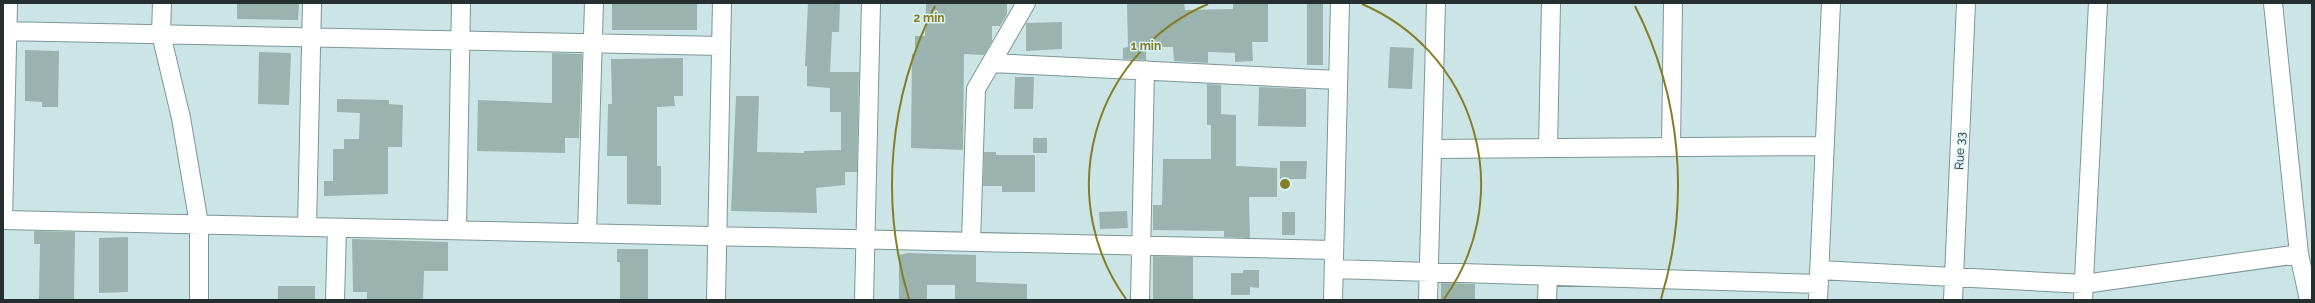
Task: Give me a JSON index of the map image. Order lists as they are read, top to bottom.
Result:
{
  "streets": {
    "street": ["Rue 33"]
  },
  "rings": ["2 min", "1 min"]
}
